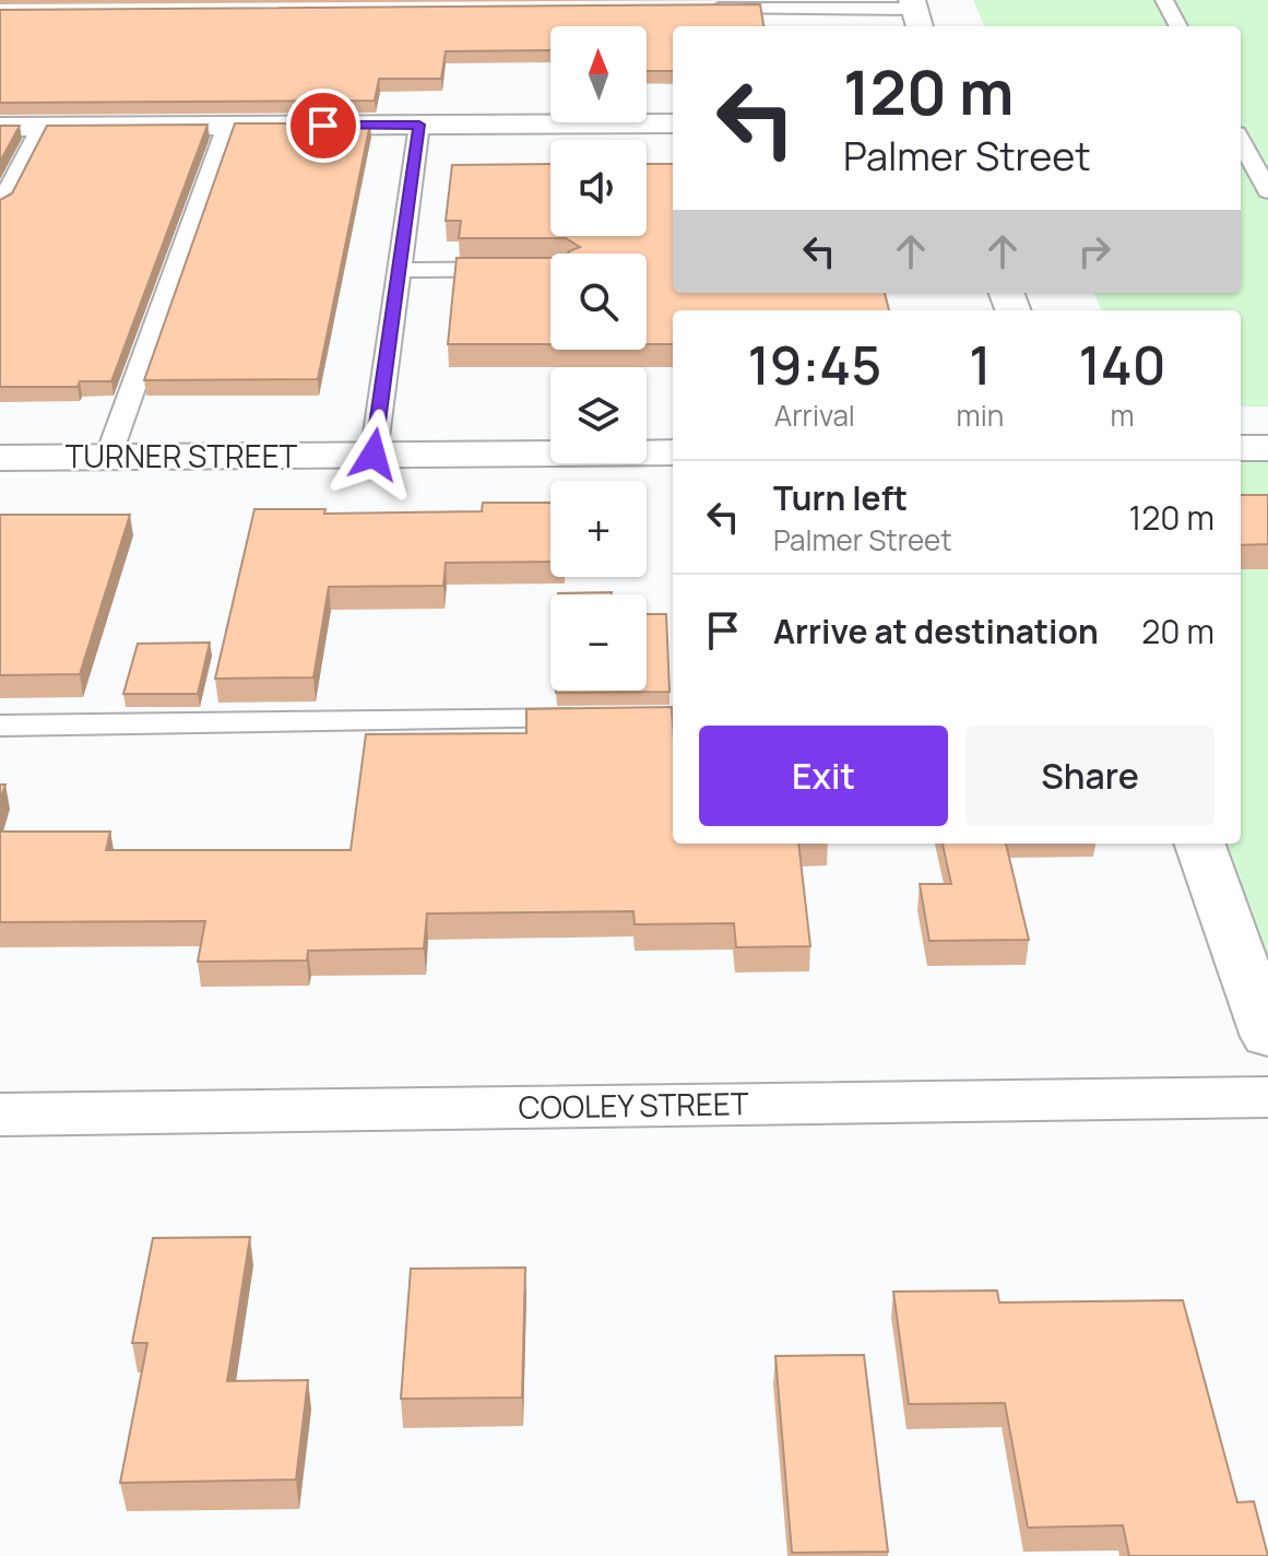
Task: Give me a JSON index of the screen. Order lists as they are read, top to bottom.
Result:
{
  "streets": {
    "street": ["TURNER STREET", "COOLEY STREET"]
  },
  "north": "top",
  "page": {
    "map_buttons": ["+", "−"],
    "turn": ["120 m", "Palmer Street"],
    "eta": [
      "19:45",
      "Arrival",
      "1",
      "min",
      "140",
      "m"
    ],
    "list": [
      {
        "name": "Turn left",
        "note": "Palmer Street",
        "value": "120 m"
      },
      {
        "name": "Arrive at destination",
        "value": "20 m"
      }
    ],
    "buttons": ["Exit", "Share"]
  }
}
